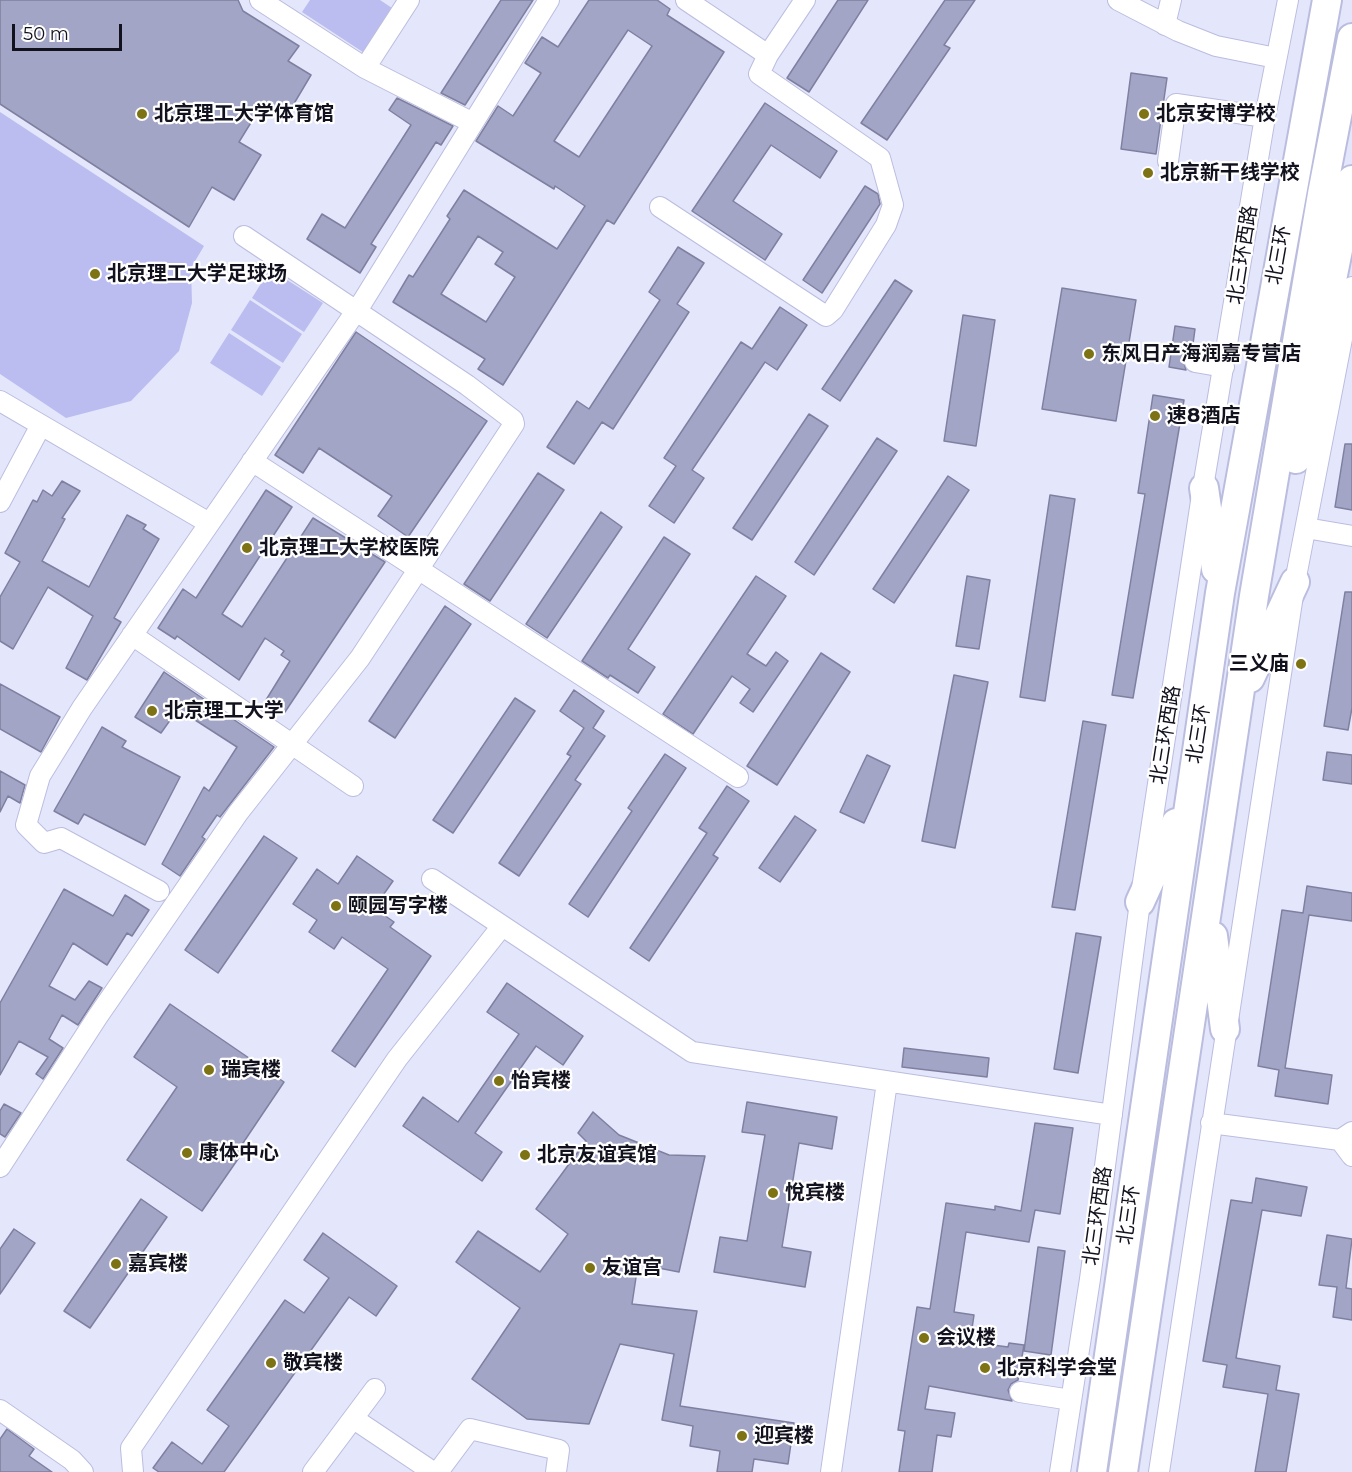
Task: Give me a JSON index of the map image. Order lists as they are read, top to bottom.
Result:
{
  "streets": {
    "highway": ["北三环"],
    "street": ["北三环西路"]
  },
  "places": [
    "北京理工大学体育馆",
    "北京安博学校",
    "北京新干线学校",
    "北京理工大学足球场",
    "东风日产海润嘉专营店",
    "速8酒店",
    "北京理工大学校医院",
    "三义庙",
    "北京理工大学",
    "颐园写字楼",
    "瑞宾楼",
    "怡宾楼",
    "康体中心",
    "北京友谊宾馆",
    "悅宾楼",
    "嘉宾楼",
    "友谊宫",
    "会议楼",
    "敬宾楼",
    "北京科学会堂",
    "迎宾楼"
  ],
  "scale_bar": "50 m"
}
